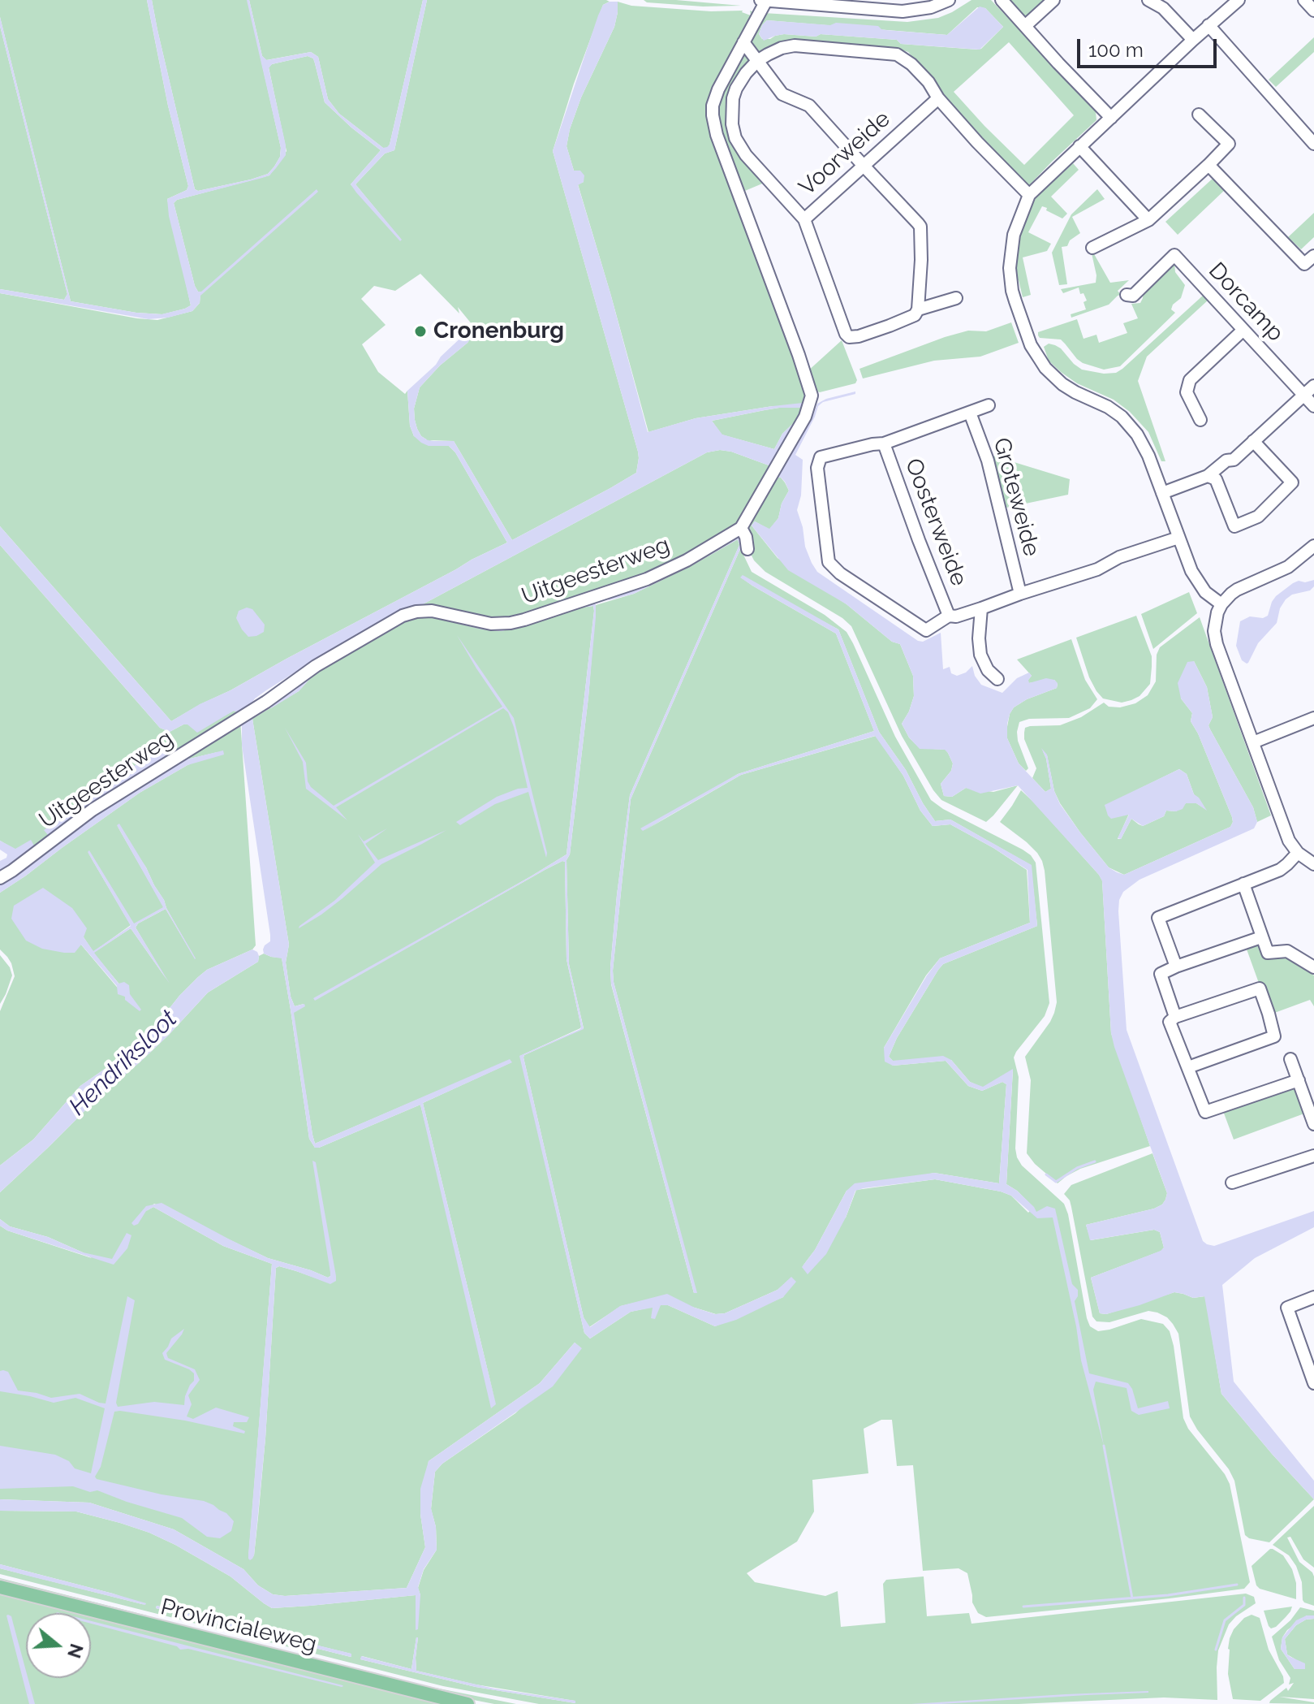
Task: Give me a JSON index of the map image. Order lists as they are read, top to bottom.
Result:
{
  "streets": {
    "main road": ["Provincialeweg"],
    "street": [
      "Voorweide",
      "Dorcamp",
      "Groteweide",
      "Oosterweide",
      "Uitgeesterweg"
    ]
  },
  "crossings": [
    ["Groteweide", "Oosterweide"]
  ],
  "water": ["Hendriksloot"],
  "places": ["Cronenburg"],
  "scale_bar": "100 m",
  "north": "right"
}
